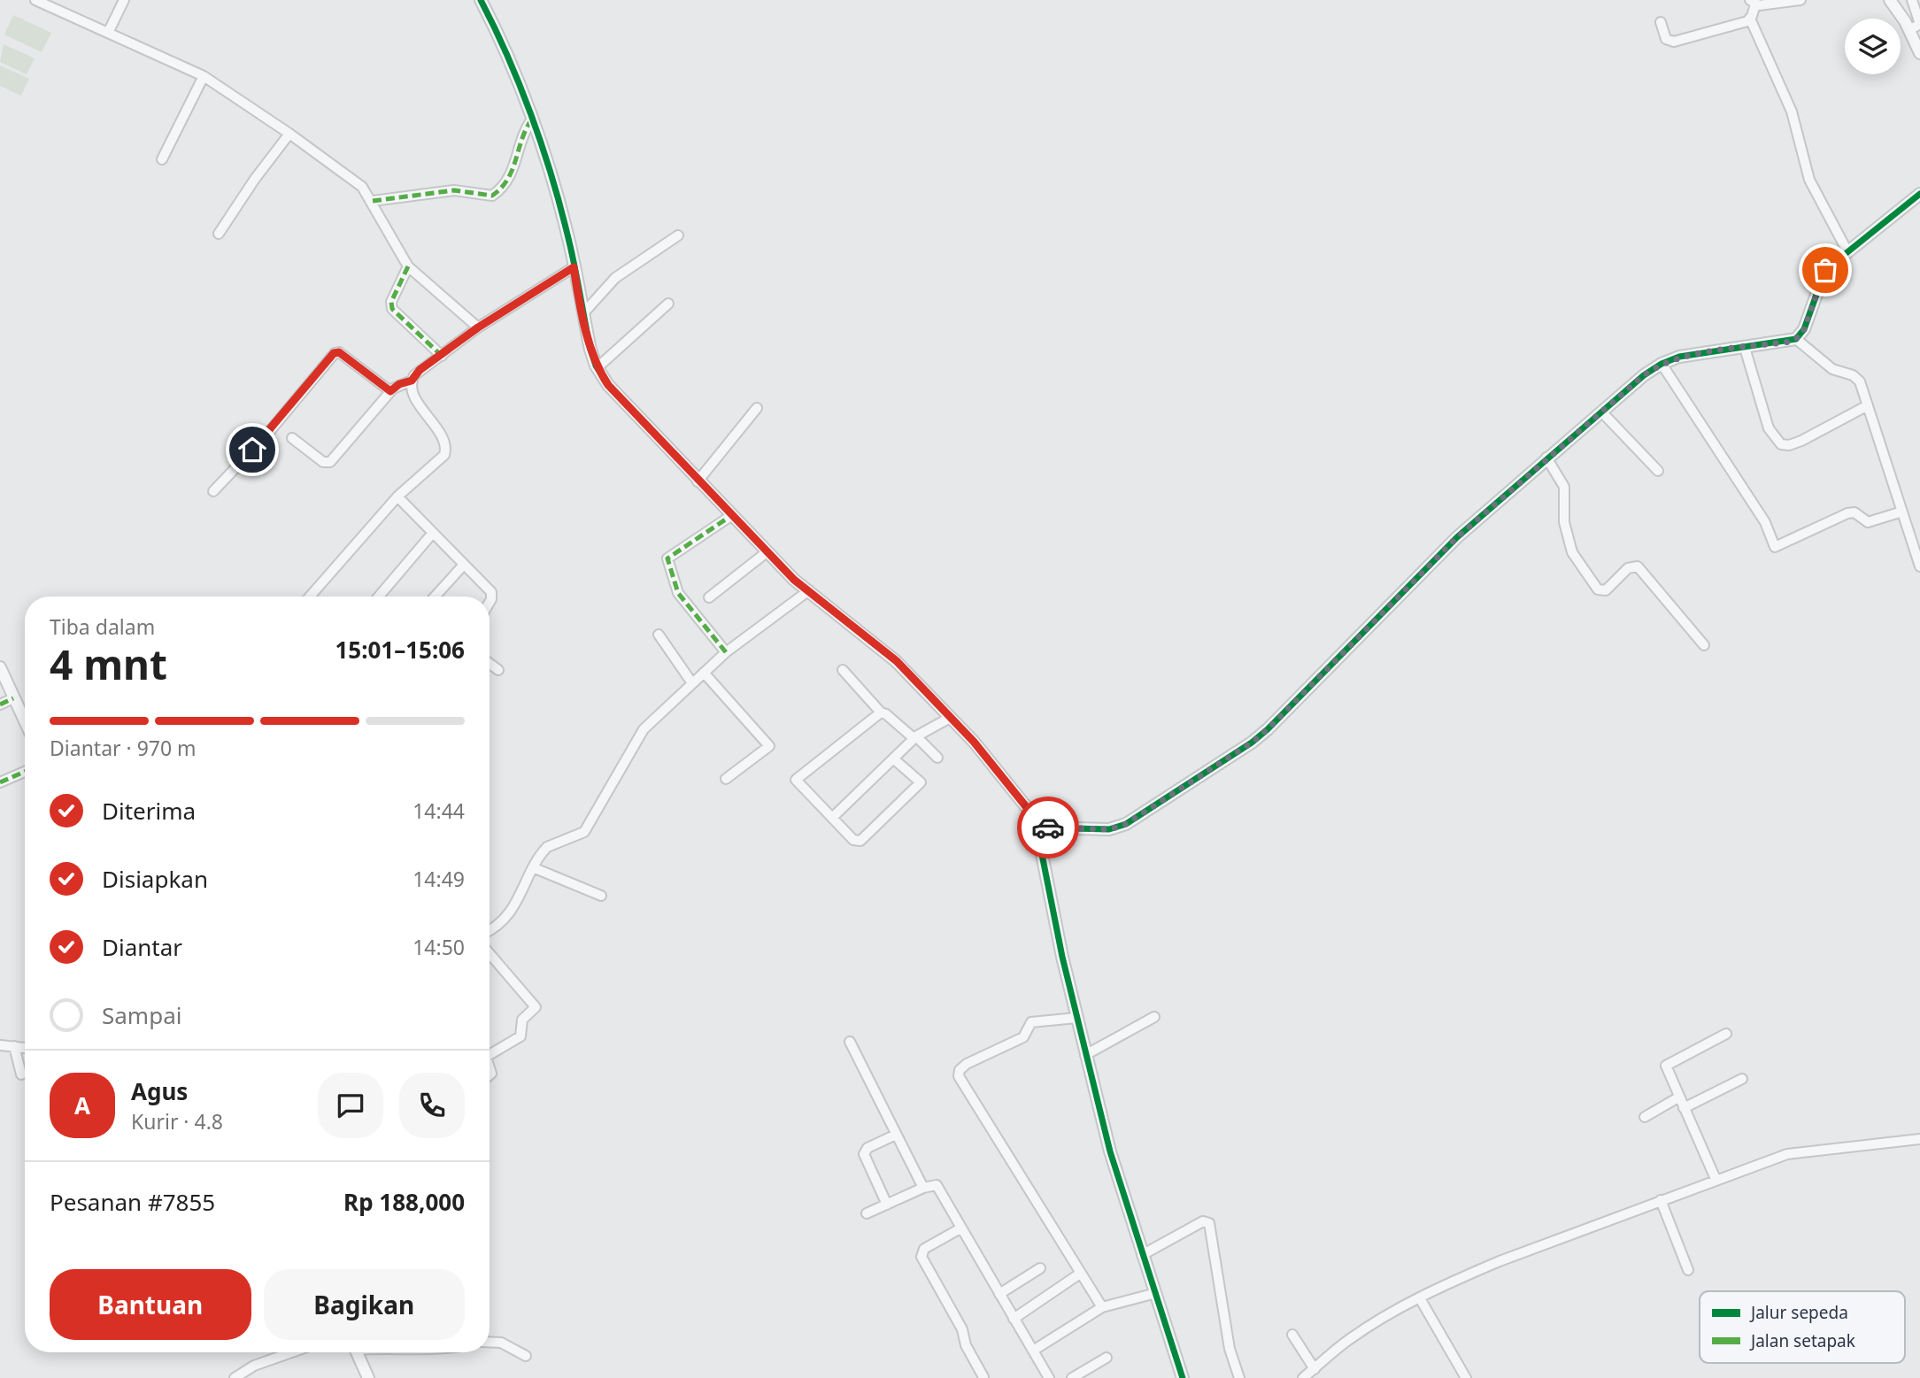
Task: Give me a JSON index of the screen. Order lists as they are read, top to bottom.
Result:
{
  "legend": ["Jalur sepeda", "Jalan setapak"],
  "page": {
    "heading": ["4 mnt", "Tiba dalam", "15:01–15:06"],
    "panel": [
      "Agus",
      "Kurir · 4.8",
      "Pesanan #7855",
      "Rp 188,000"
    ],
    "bar": "Diantar · 970 m",
    "list": [
      ["Diterima", "14:44"],
      ["Disiapkan", "14:49"],
      ["Diantar", "14:50"],
      "Sampai"
    ],
    "round": "A",
    "buttons": ["Bantuan", "Bagikan"]
  }
}
